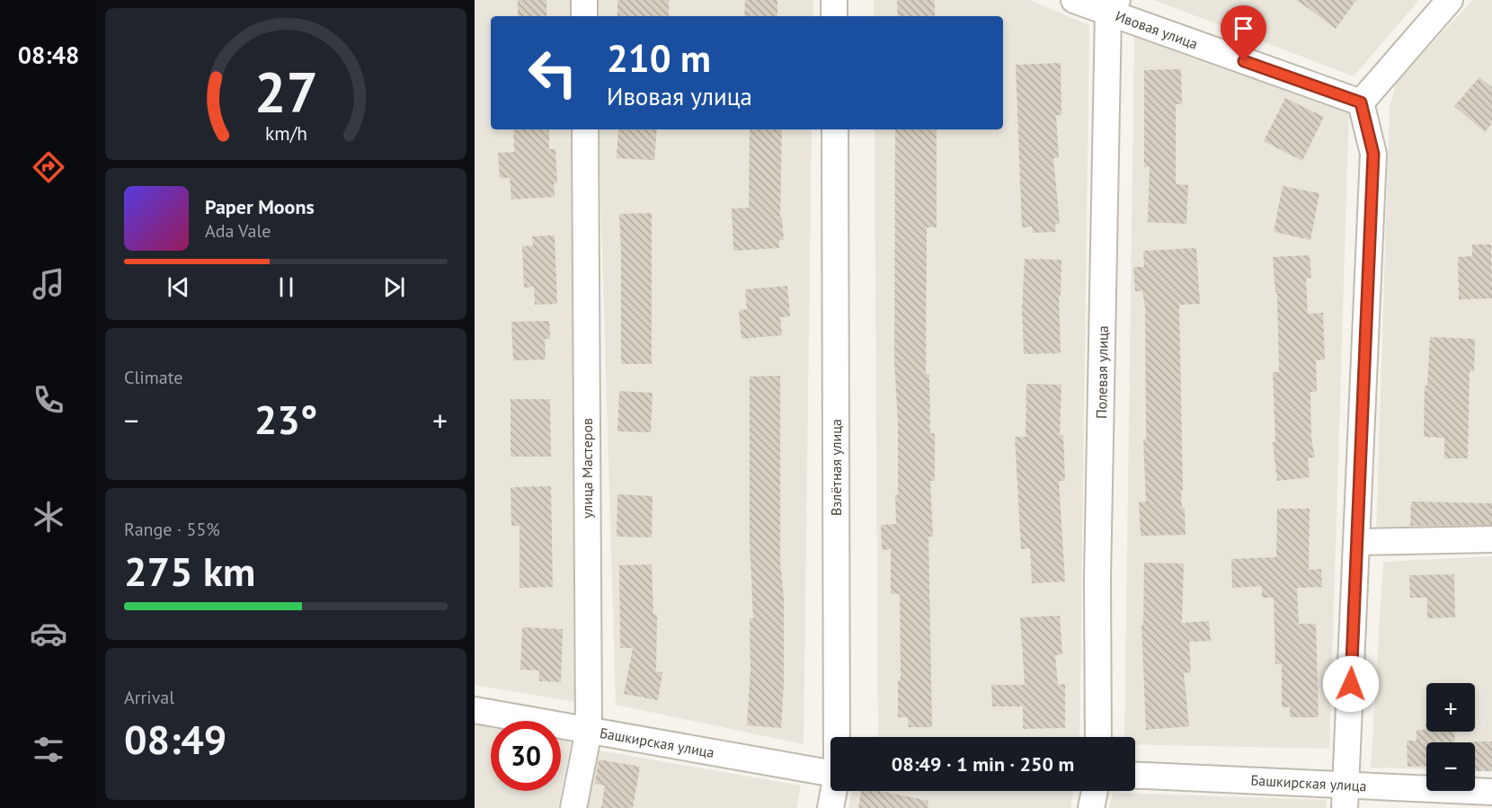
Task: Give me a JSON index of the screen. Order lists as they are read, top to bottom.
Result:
{
  "streets": {
    "street": [
      "Ивовая улица",
      "Полевая улица",
      "Взлётная улица",
      "улица Мастеров",
      "Башкирская улица"
    ]
  },
  "crossings": [
    ["Ивовая улица", "Полевая улица"],
    ["улица Мастеров", "Башкирская улица"]
  ],
  "page": {
    "tabs": "08:48",
    "turn": ["210 m", "Ивовая улица"],
    "song": ["Paper Moons", "Ada Vale"],
    "tile": [
      "Climate",
      ["Range · 55%", "275 km"],
      ["Arrival", "08:49"]
    ],
    "heat": ["−", "23°", "+"],
    "map_buttons": ["+", "−"],
    "limit": "30",
    "trip": "08:49 · 1 min · 250 m",
    "gauge": ["27", "km/h"]
  }
}
